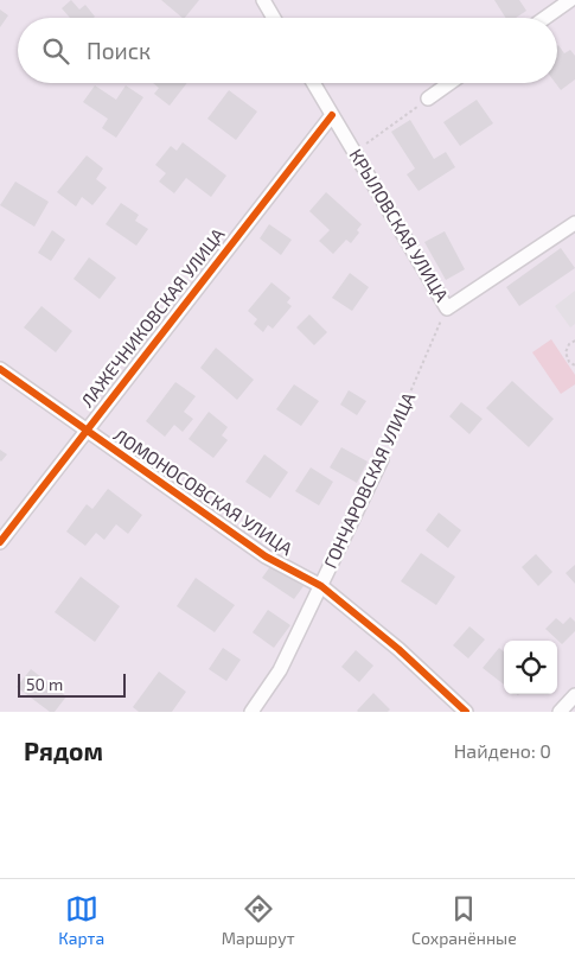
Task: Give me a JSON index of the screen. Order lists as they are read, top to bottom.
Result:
{
  "streets": {
    "street": [
      "КРЫЛОВСКАЯ УЛИЦА",
      "ЛАЖЕЧНИКОВСКАЯ УЛИЦА",
      "ГОНЧАРОВСКАЯ УЛИЦА",
      "ЛОМОНОСОВСКАЯ УЛИЦА"
    ]
  },
  "crossings": [
    ["КРЫЛОВСКАЯ УЛИЦА", "ЛАЖЕЧНИКОВСКАЯ УЛИЦА"],
    ["КРЫЛОВСКАЯ УЛИЦА", "ГОНЧАРОВСКАЯ УЛИЦА"],
    ["ЛАЖЕЧНИКОВСКАЯ УЛИЦА", "ЛОМОНОСОВСКАЯ УЛИЦА"],
    ["ГОНЧАРОВСКАЯ УЛИЦА", "ЛОМОНОСОВСКАЯ УЛИЦА"]
  ],
  "scale_bar": "50 m",
  "page": {
    "search": "Поиск",
    "scale": "50 m",
    "heading": ["Рядом", "Найдено: 0"],
    "nav": ["Карта", "Маршрут", "Сохранённые"]
  }
}
